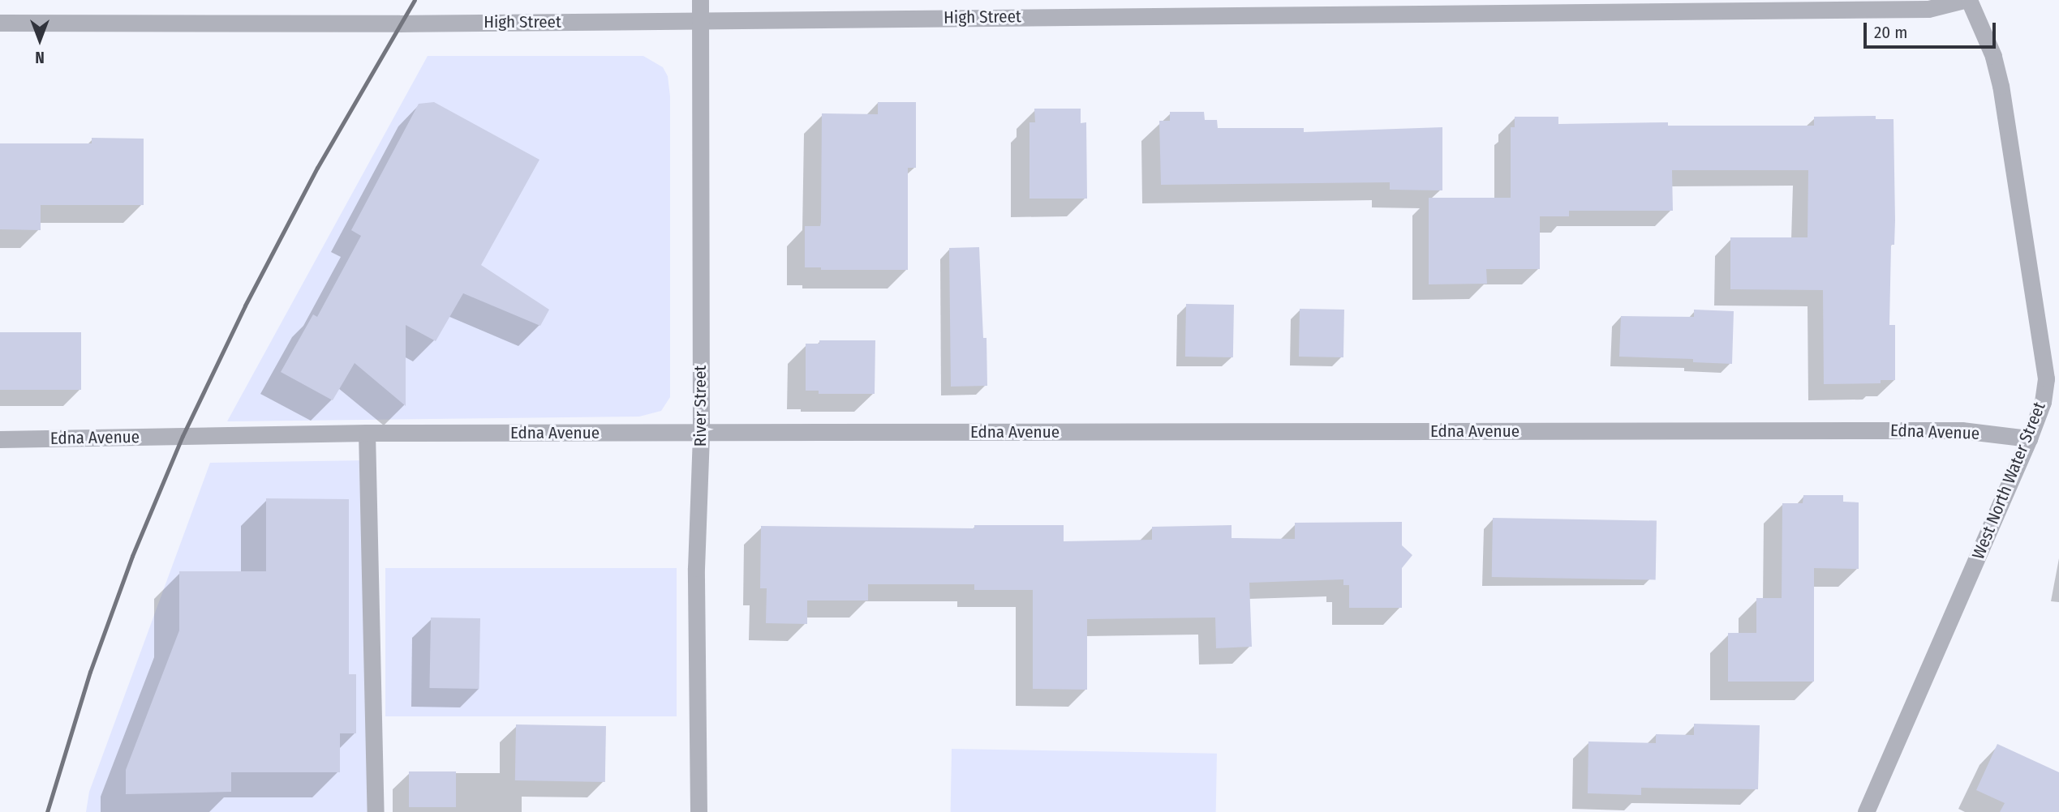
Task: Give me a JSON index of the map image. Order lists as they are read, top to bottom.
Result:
{
  "streets": {
    "street": [
      "High Street",
      "River Street",
      "Edna Avenue",
      "West North Water Street"
    ]
  },
  "crossings": [
    ["High Street", "River Street"],
    ["River Street", "Edna Avenue"],
    ["Edna Avenue", "West North Water Street"]
  ],
  "scale_bar": "20 m",
  "north": "bottom"
}
